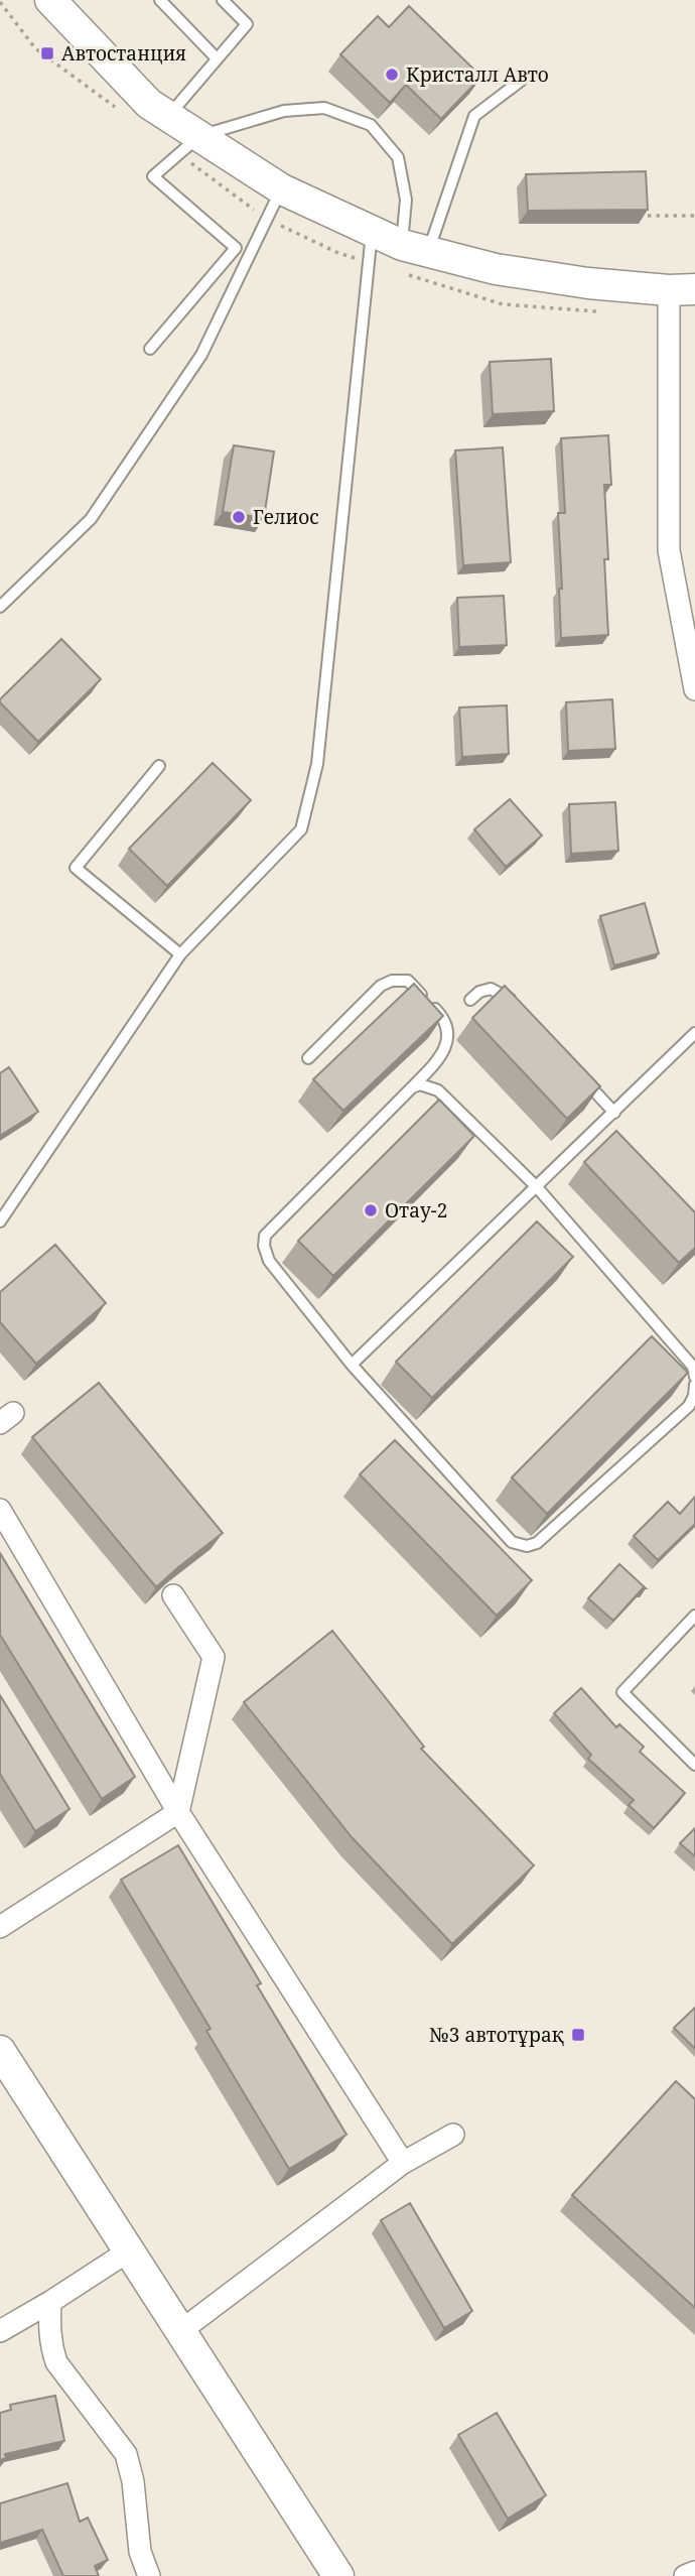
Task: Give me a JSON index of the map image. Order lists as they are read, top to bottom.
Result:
{
  "places": {
    "transit": ["Автостанция", "№3 автотұрақ"],
    "other": ["Кристалл Авто", "Гелиос", "Отау-2"]
  }
}
